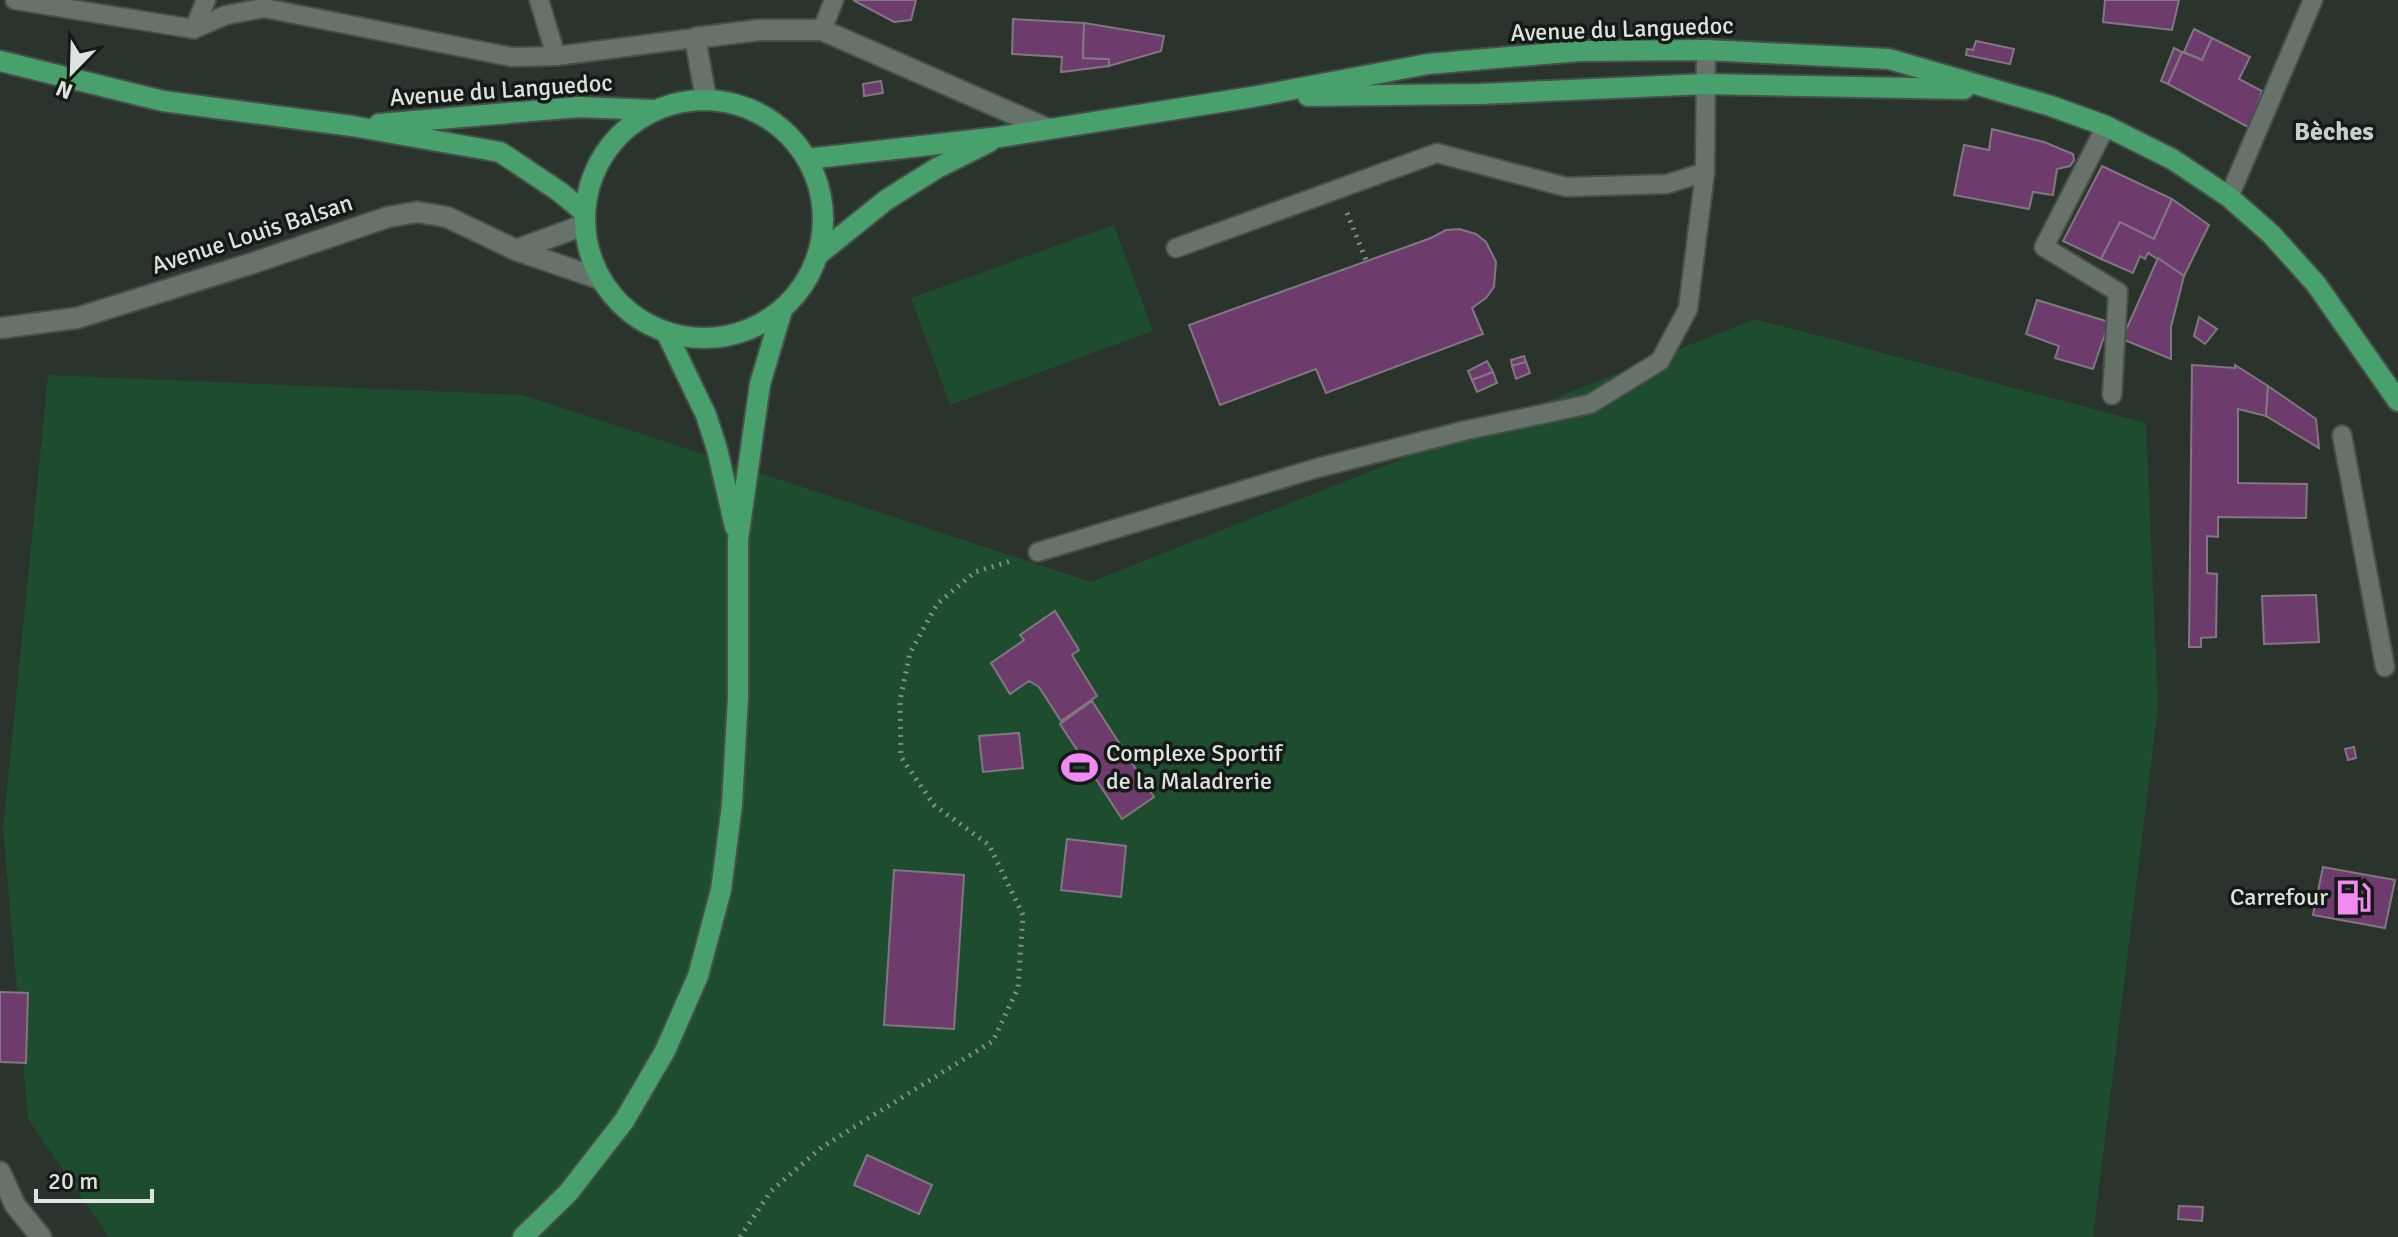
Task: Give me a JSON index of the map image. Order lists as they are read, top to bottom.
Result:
{
  "streets": {
    "main road": ["Avenue du Languedoc"],
    "street": ["Avenue Louis Balsan"]
  },
  "crossings": [
    ["Avenue du Languedoc", "Avenue Louis Balsan"]
  ],
  "districts": ["Bèches"],
  "places": {
    "sports": ["Complexe Sportif de la Maladrerie"],
    "fuel station": ["Carrefour"]
  },
  "scale_bar": "20 m",
  "north": "bottom left"
}
